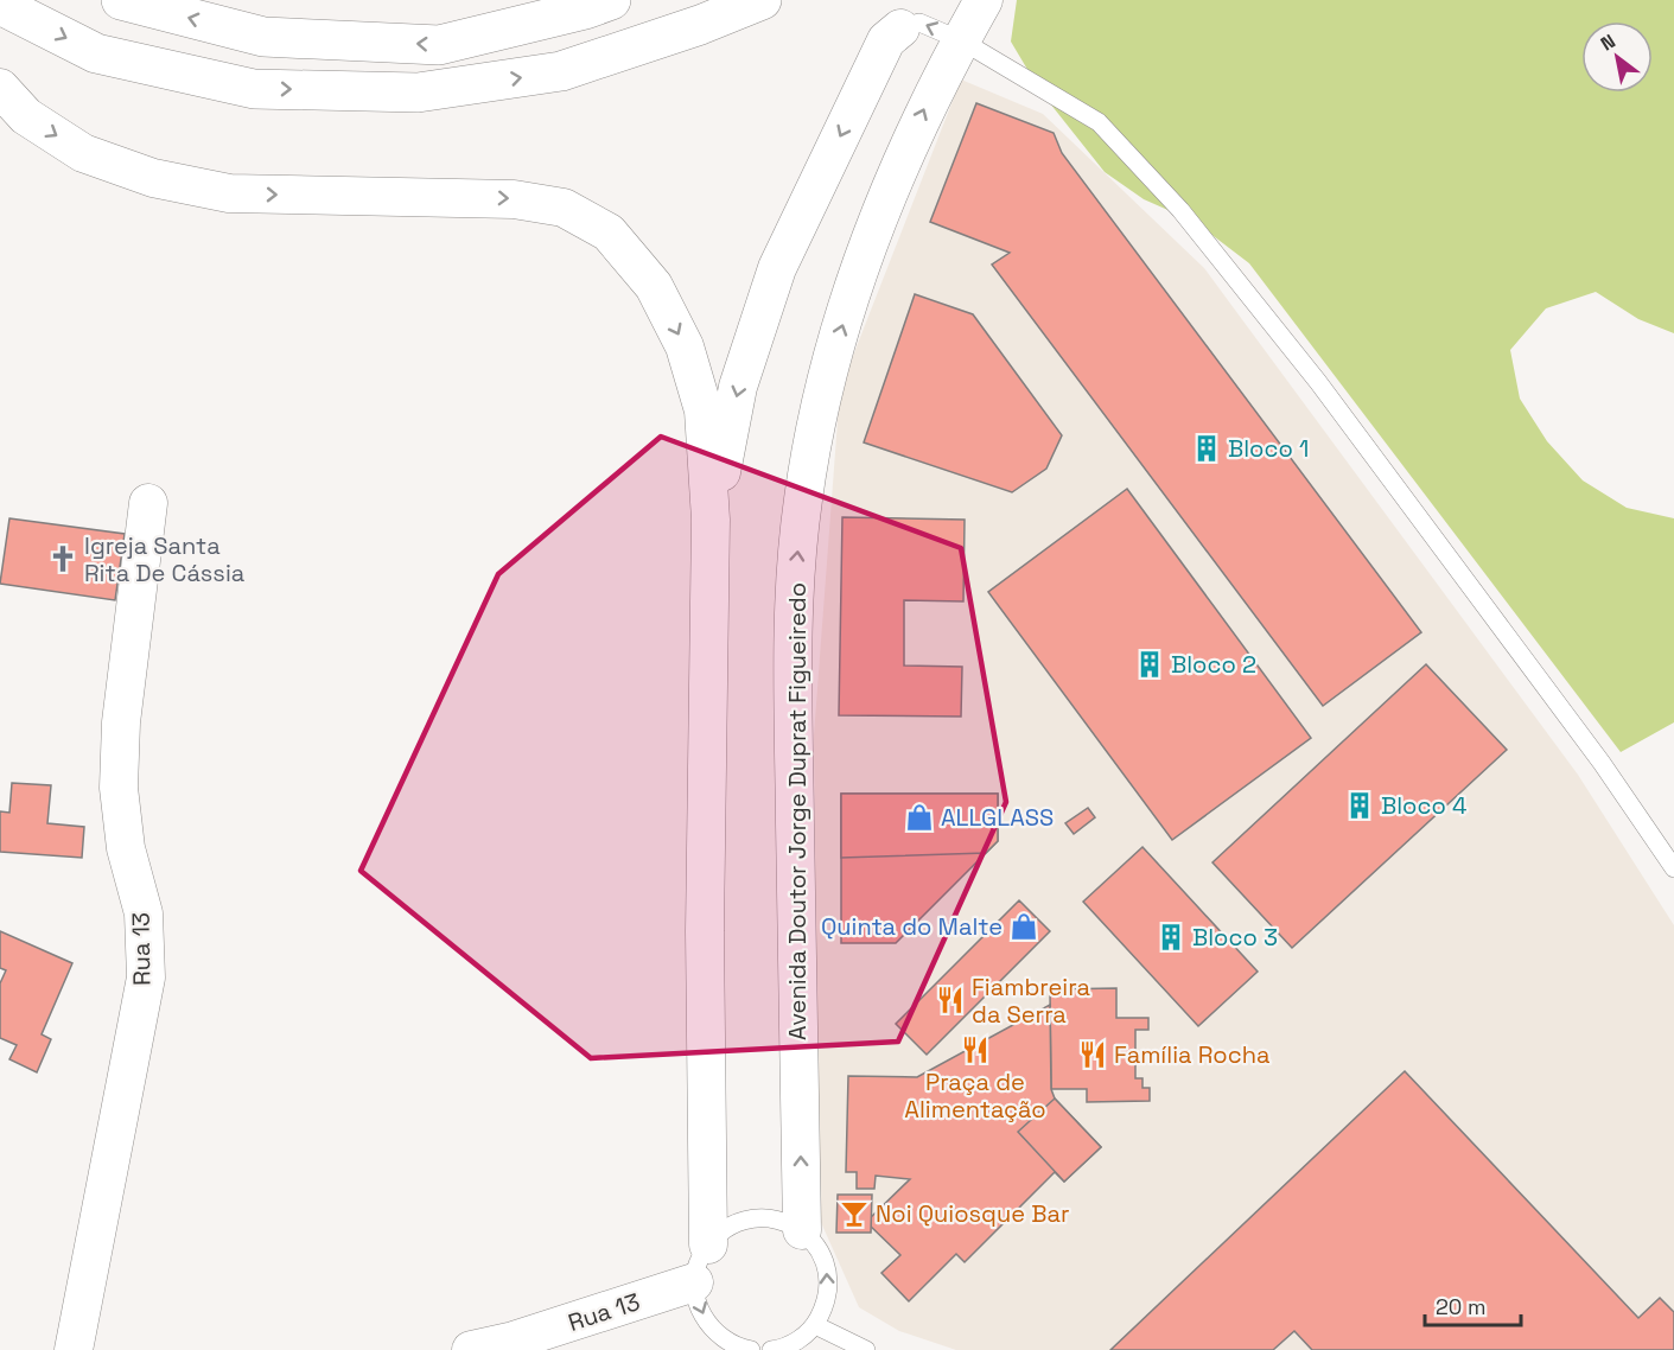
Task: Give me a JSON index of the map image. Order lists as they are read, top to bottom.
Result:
{
  "streets": {
    "street": ["Avenida Doutor Jorge Duprat Figueiredo", "Rua 13"]
  },
  "places": {
    "building": [
      "Bloco 1",
      "Bloco 2",
      "Bloco 4",
      "Bloco 3"
    ],
    "church": ["Igreja Santa Rita De Cássia"],
    "shop": ["ALLGLASS", "Quinta do Malte"],
    "restaurant": ["Fiambreira da Serra", "Praça de Alimentação", "Família Rocha"],
    "bar": ["Noi Quiosque Bar"]
  },
  "scale_bar": "20 m",
  "north": "top left"
}
